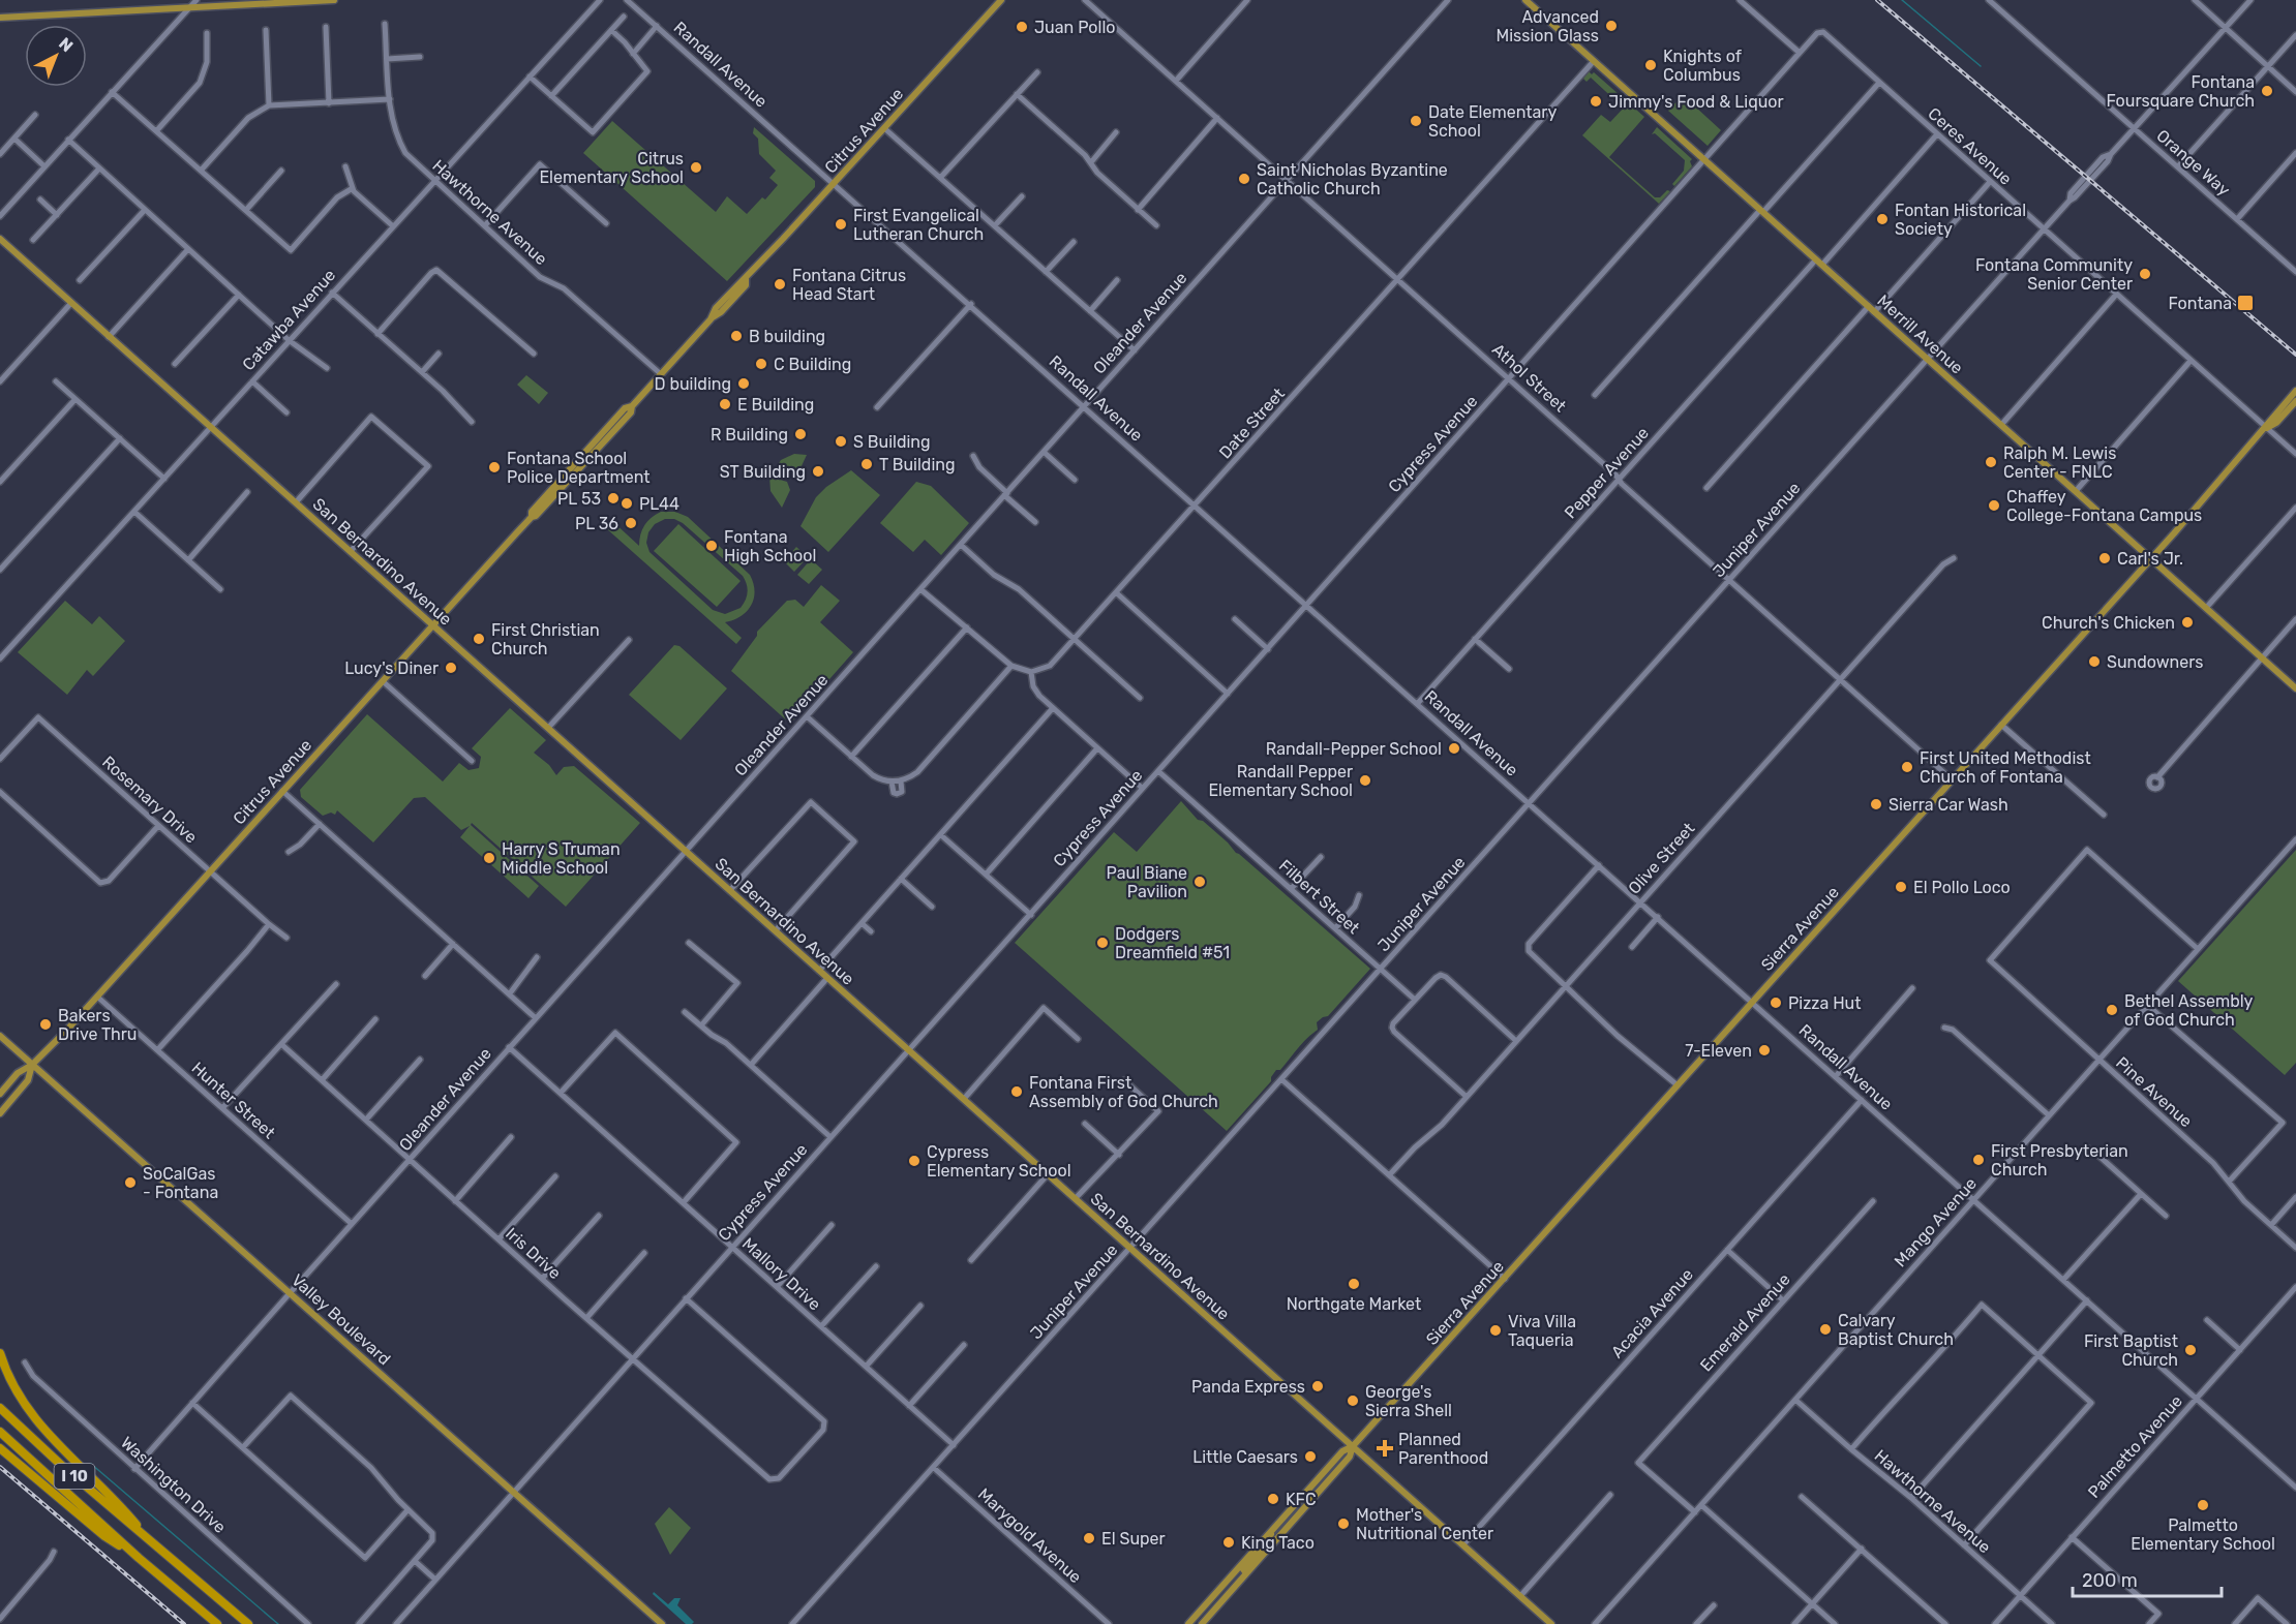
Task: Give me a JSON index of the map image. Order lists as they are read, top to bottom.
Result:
{
  "streets": {
    "highway": ["I 10"],
    "main road": [
      "Citrus Avenue",
      "Merrill Avenue",
      "San Bernardino Avenue",
      "Sierra Avenue",
      "Valley Boulevard"
    ],
    "street": [
      "Randall Avenue",
      "Ceres Avenue",
      "Orange Way",
      "Hawthorne Avenue",
      "Catawba Avenue",
      "Oleander Avenue",
      "Athol Street",
      "Date Street",
      "Cypress Avenue",
      "Pepper Avenue",
      "Juniper Avenue",
      "Rosemary Drive",
      "Olive Street",
      "Filbert Street",
      "Pine Avenue",
      "Hunter Street",
      "Mango Avenue",
      "Iris Drive",
      "Mallory Drive",
      "Acacia Avenue",
      "Emerald Avenue",
      "Palmetto Avenue",
      "Washington Drive",
      "Marygold Avenue"
    ]
  },
  "crossings": [
    ["Randall Avenue", "Citrus Avenue"],
    ["Randall Avenue", "Oleander Avenue"],
    ["Randall Avenue", "Date Street"],
    ["Randall Avenue", "Cypress Avenue"],
    ["Randall Avenue", "Pepper Avenue"],
    ["Randall Avenue", "Juniper Avenue"],
    ["Randall Avenue", "Olive Street"],
    ["Randall Avenue", "Sierra Avenue"],
    ["Randall Avenue", "Mango Avenue"],
    ["Randall Avenue", "Acacia Avenue"],
    ["Randall Avenue", "Palmetto Avenue"],
    ["Citrus Avenue", "Hawthorne Avenue"],
    ["Citrus Avenue", "San Bernardino Avenue"],
    ["Citrus Avenue", "Rosemary Drive"],
    ["Citrus Avenue", "Hunter Street"],
    ["Citrus Avenue", "Valley Boulevard"],
    ["Ceres Avenue", "Cypress Avenue"],
    ["Ceres Avenue", "Juniper Avenue"],
    ["Ceres Avenue", "Sierra Avenue"],
    ["Orange Way", "Juniper Avenue"],
    ["Hawthorne Avenue", "Catawba Avenue"],
    ["Hawthorne Avenue", "Mango Avenue"],
    ["Hawthorne Avenue", "Palmetto Avenue"],
    ["Catawba Avenue", "San Bernardino Avenue"],
    ["Oleander Avenue", "Athol Street"],
    ["Oleander Avenue", "San Bernardino Avenue"],
    ["Oleander Avenue", "Hunter Street"],
    ["Oleander Avenue", "Iris Drive"],
    ["Oleander Avenue", "Mallory Drive"],
    ["Oleander Avenue", "Valley Boulevard"],
    ["Oleander Avenue", "Washington Drive"],
    ["Merrill Avenue", "Date Street"],
    ["Merrill Avenue", "Cypress Avenue"],
    ["Merrill Avenue", "Pepper Avenue"],
    ["Merrill Avenue", "Juniper Avenue"],
    ["Merrill Avenue", "Sierra Avenue"],
    ["Athol Street", "Date Street"],
    ["Athol Street", "Cypress Avenue"],
    ["Athol Street", "Pepper Avenue"],
    ["Athol Street", "Juniper Avenue"],
    ["Athol Street", "Olive Street"],
    ["Athol Street", "Sierra Avenue"],
    ["Cypress Avenue", "San Bernardino Avenue"],
    ["Cypress Avenue", "Filbert Street"],
    ["Cypress Avenue", "Iris Drive"],
    ["Cypress Avenue", "Mallory Drive"],
    ["Cypress Avenue", "Valley Boulevard"],
    ["Juniper Avenue", "San Bernardino Avenue"],
    ["Juniper Avenue", "Filbert Street"],
    ["Juniper Avenue", "Mallory Drive"],
    ["Juniper Avenue", "Marygold Avenue"],
    ["San Bernardino Avenue", "Sierra Avenue"],
    ["San Bernardino Avenue", "Acacia Avenue"],
    ["Pine Avenue", "Mango Avenue"],
    ["Mango Avenue", "Emerald Avenue"]
  ],
  "places": {
    "other": [
      "Advanced Mission Glass",
      "Juan Pollo",
      "Knights of Columbus",
      "Fontana Foursquare Church",
      "Jimmy's Food & Liquor",
      "Date Elementary School",
      "Citrus Elementary School",
      "Saint Nicholas Byzantine Catholic Church",
      "Fontan Historical Society",
      "First Evangelical Lutheran Church",
      "Fontana Community Senior Center",
      "Fontana Citrus Head Start",
      "B building",
      "C Building",
      "D building",
      "E Building",
      "R Building",
      "S Building",
      "Ralph M. Lewis Center - FNLC",
      "T Building",
      "Fontana School Police Department",
      "ST Building",
      "PL 53",
      "PL44",
      "Chaffey College-Fontana Campus",
      "PL 36",
      "Fontana High School",
      "Carl's Jr.",
      "Church's Chicken",
      "First Christian Church",
      "Sundowners",
      "Lucy's Diner",
      "Randall-Pepper School",
      "First United Methodist Church of Fontana",
      "Randall Pepper Elementary School",
      "Sierra Car Wash",
      "Harry S Truman Middle School",
      "Paul Biane Pavilion",
      "El Pollo Loco",
      "Dodgers Dreamfield #51",
      "Pizza Hut",
      "Bethel Assembly of God Church",
      "Bakers Drive Thru",
      "7-Eleven",
      "Fontana First Assembly of God Church",
      "First Presbyterian Church",
      "Cypress Elementary School",
      "SoCalGas - Fontana",
      "Northgate Market",
      "Calvary Baptist Church",
      "Viva Villa Taqueria",
      "First Baptist Church",
      "Panda Express",
      "George's Sierra Shell",
      "Little Caesars",
      "KFC",
      "Palmetto Elementary School",
      "Mother's Nutritional Center",
      "El Super",
      "King Taco"
    ],
    "transit": ["Fontana"],
    "health": ["Planned Parenthood"]
  },
  "scale_bar": "200 m",
  "north": "top right"
}
